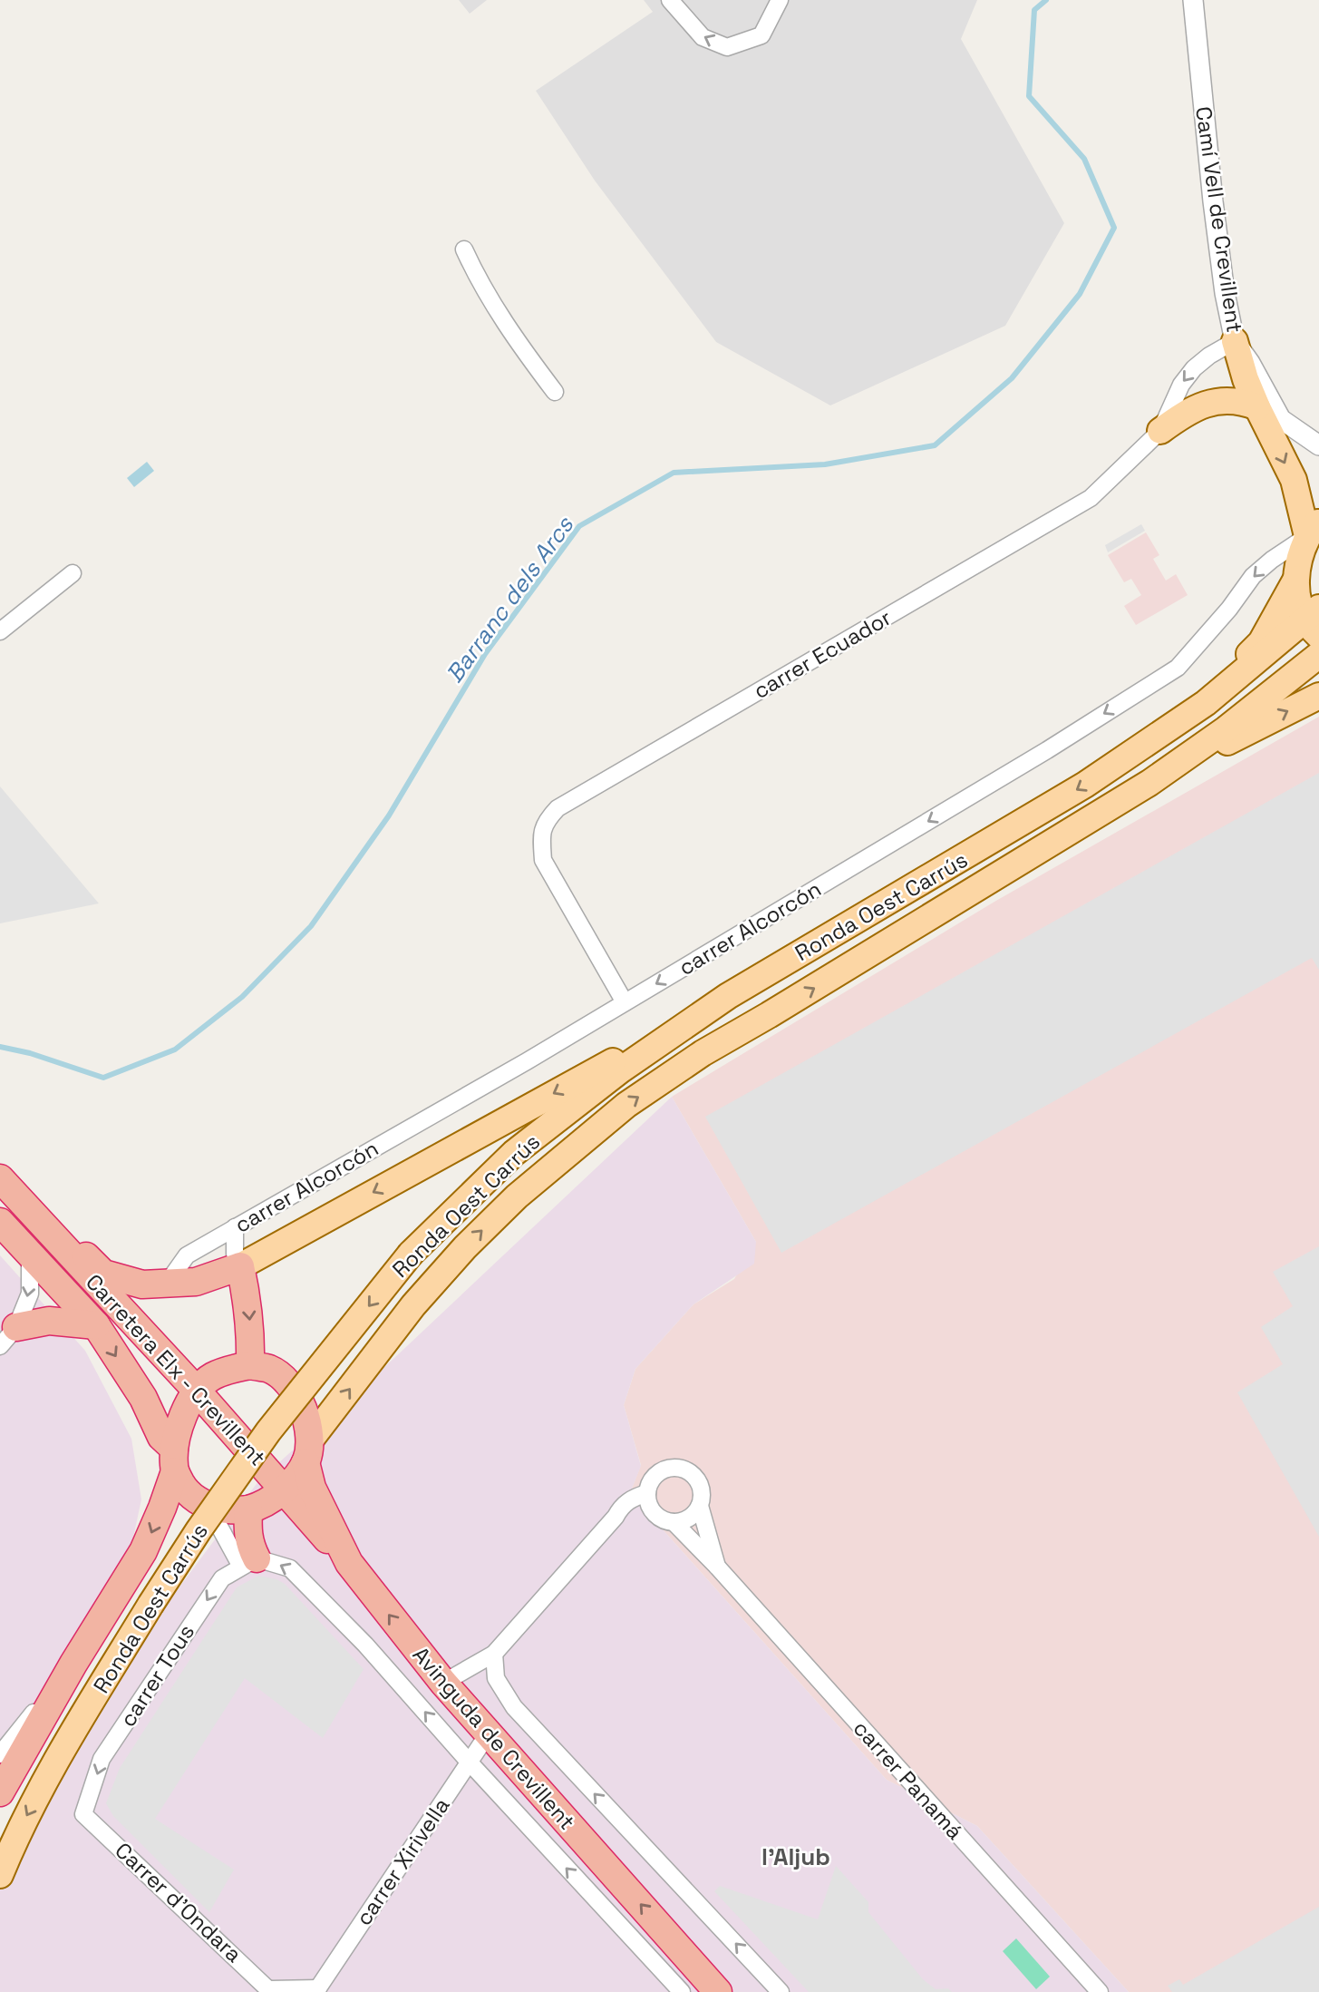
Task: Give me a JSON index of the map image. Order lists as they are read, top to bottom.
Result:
{
  "streets": {
    "highway": ["Ronda Oest Carrús", "Carretera Elx - Crevillent", "Avinguda de Crevillent"],
    "street": [
      "Camí Vell de Crevillent",
      "carrer Ecuador",
      "carrer Alcorcón",
      "carrer Tous",
      "carrer Panamá",
      "carrer Xirivella",
      "Carrer d'Ondara"
    ]
  },
  "crossings": [
    ["Camí Vell de Crevillent", "carrer Ecuador"],
    ["carrer Ecuador", "carrer Alcorcón"],
    ["Ronda Oest Carrús", "carrer Alcorcón"],
    ["Ronda Oest Carrús", "Carretera Elx - Crevillent"],
    ["Ronda Oest Carrús", "Avinguda de Crevillent"],
    ["Carretera Elx - Crevillent", "Avinguda de Crevillent"],
    ["carrer Tous", "Avinguda de Crevillent"],
    ["carrer Tous", "Carrer d'Ondara"],
    ["Avinguda de Crevillent", "carrer Xirivella"],
    ["carrer Xirivella", "Carrer d'Ondara"]
  ],
  "one_way": ["carrer Alcorcón", "Avinguda de Crevillent"],
  "districts": ["l'Aljub"],
  "water": ["Barranc dels Arcs"]
}
